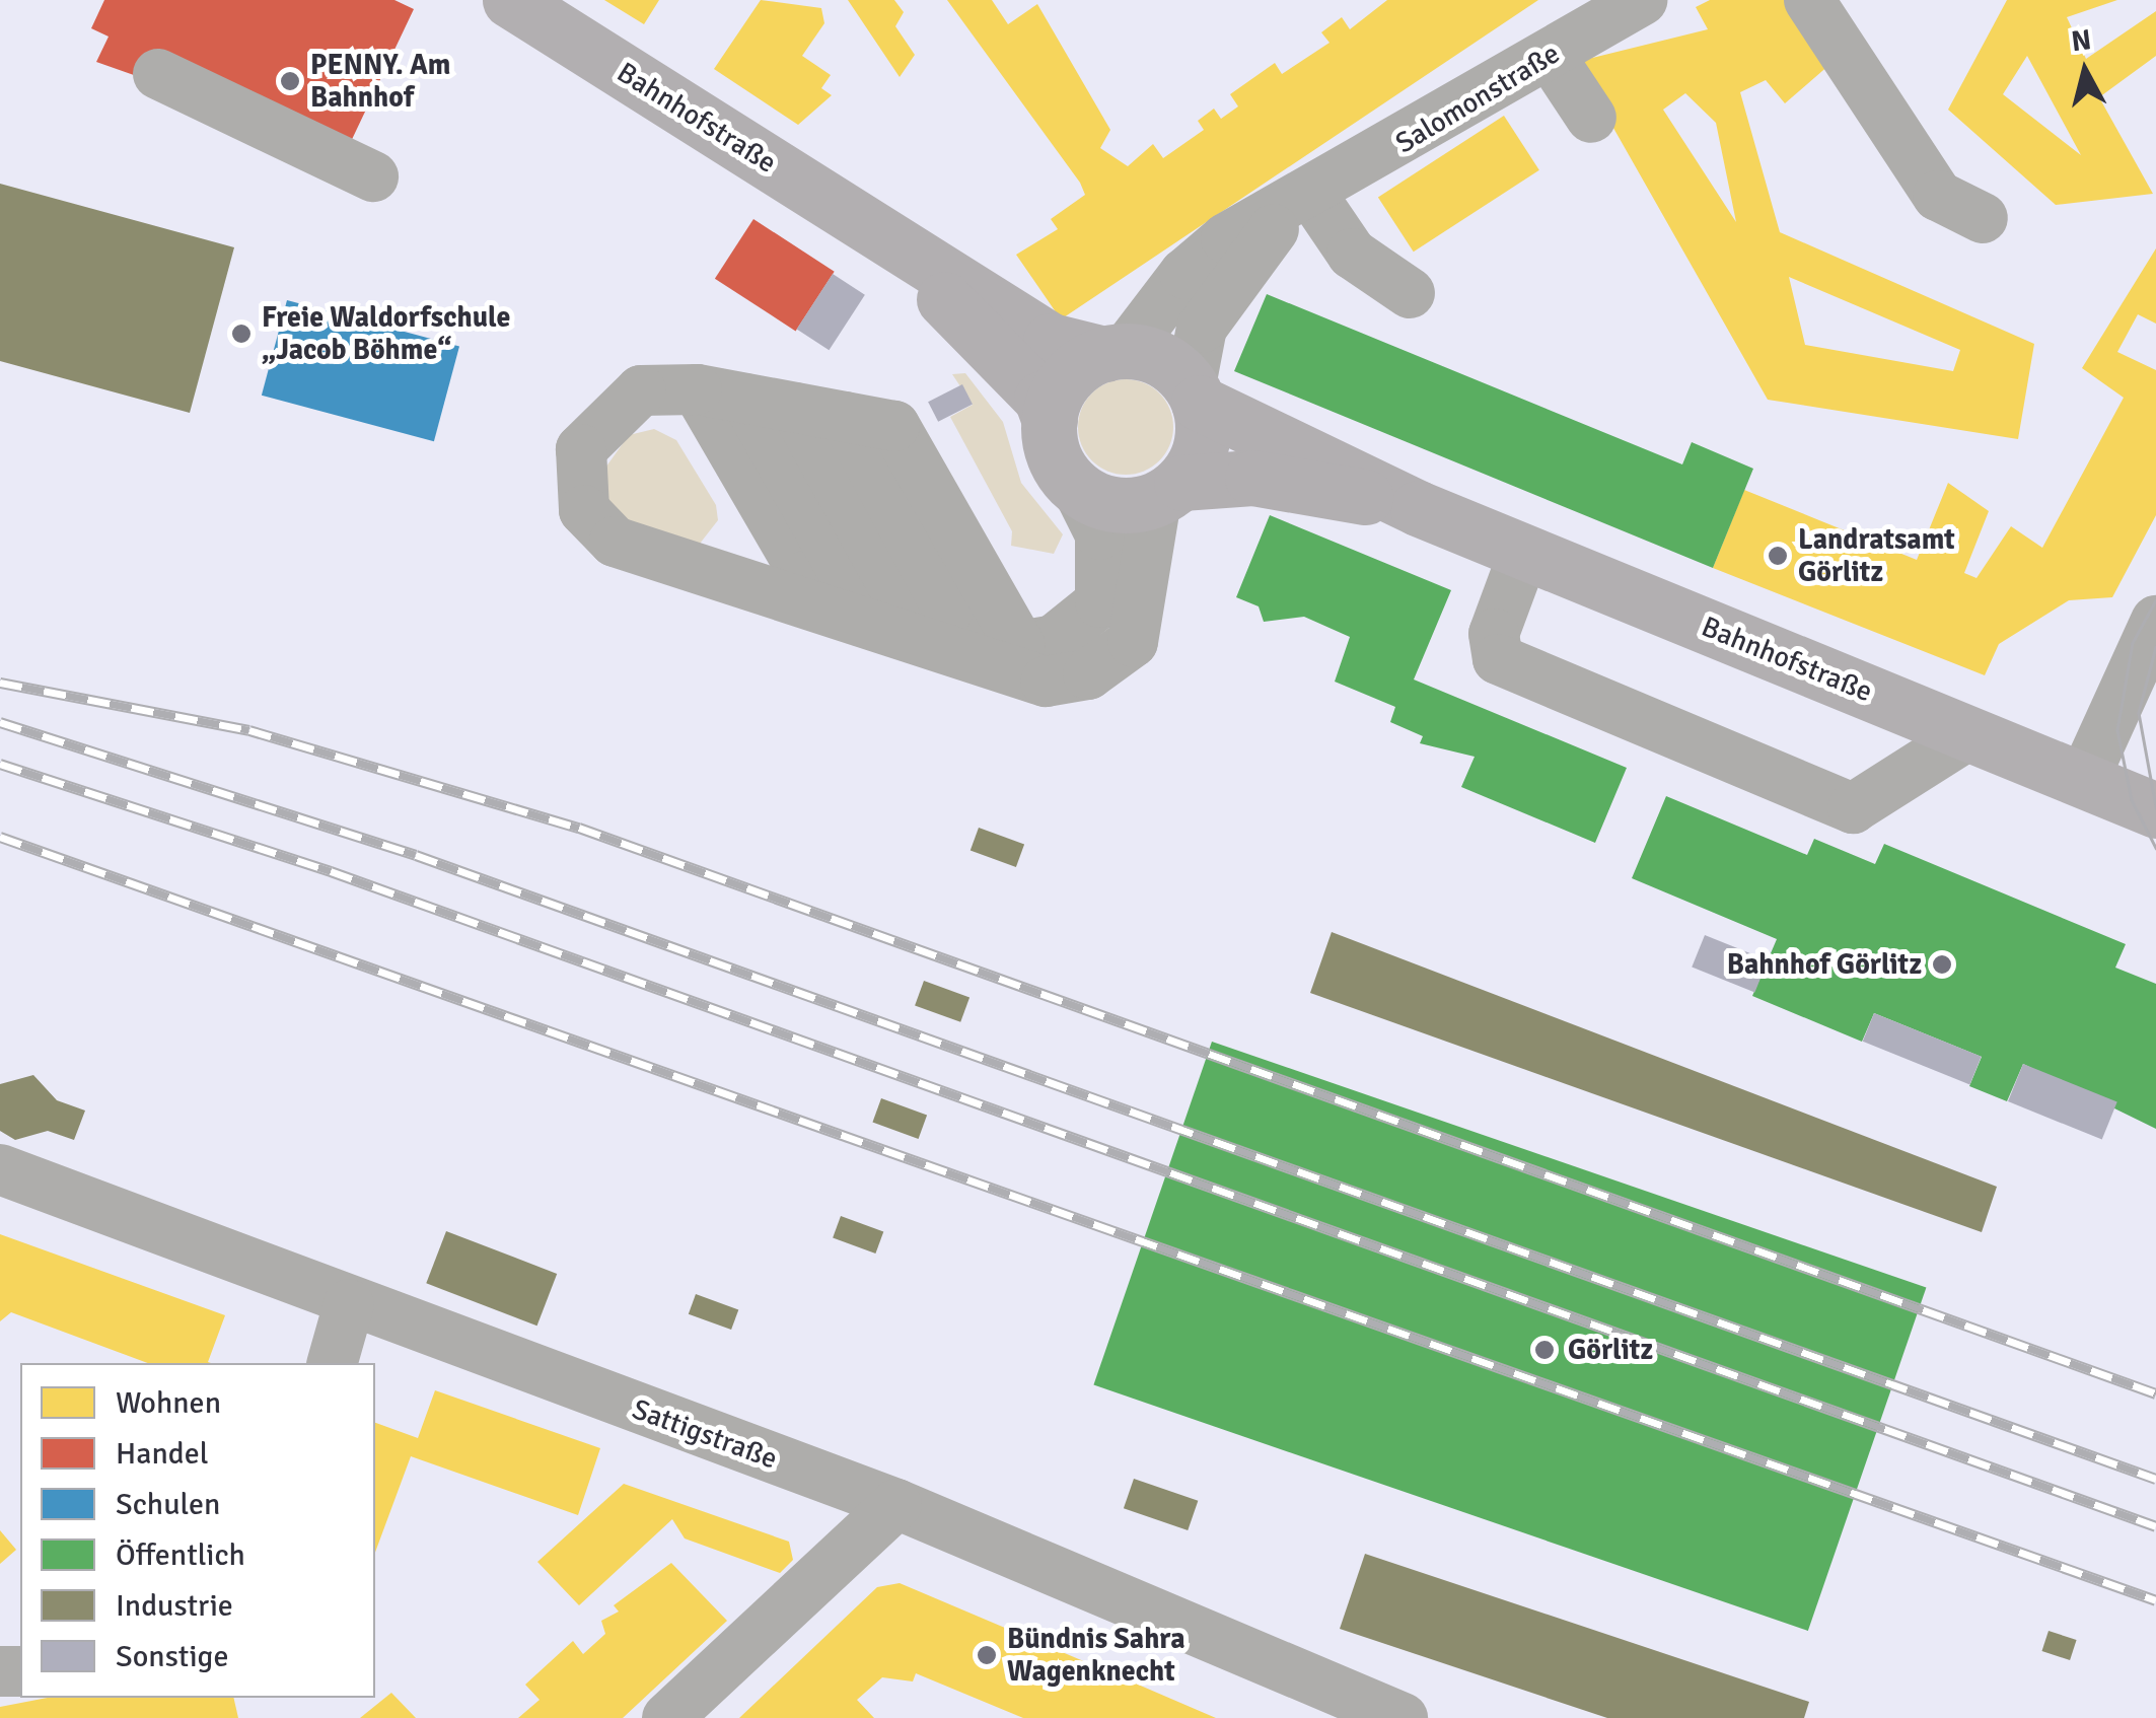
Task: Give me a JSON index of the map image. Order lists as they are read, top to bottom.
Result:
{
  "streets": {
    "main road": ["Bahnhofstraße"],
    "street": ["Salomonstraße", "Sattigstraße"]
  },
  "crossings": [
    ["Salomonstraße", "Bahnhofstraße"]
  ],
  "places": [
    "PENNY. Am Bahnhof",
    "Freie Waldorfschule „Jacob Böhme“",
    "Landratsamt Görlitz",
    "Bahnhof Görlitz",
    "Görlitz",
    "Bündnis Sahra Wagenknecht"
  ],
  "legend": [
    "Wohnen",
    "Handel",
    "Schulen",
    "Öffentlich",
    "Industrie",
    "Sonstige"
  ],
  "north": "top"
}
